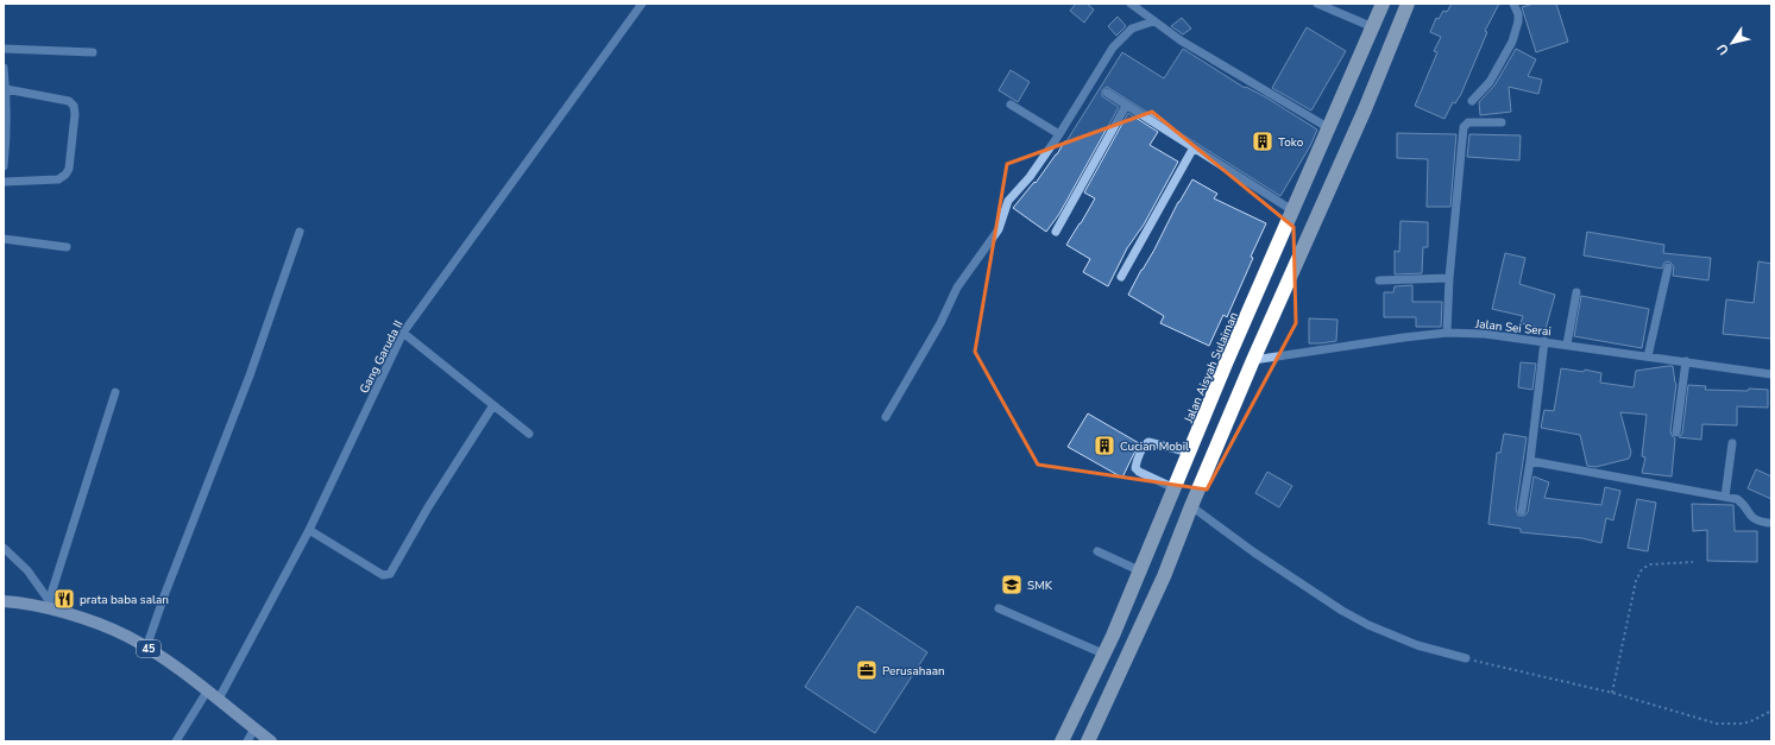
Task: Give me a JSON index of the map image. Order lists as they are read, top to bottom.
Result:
{
  "streets": {
    "highway": ["Jalan Aisyah Sulaiman"],
    "main road": ["45"],
    "street": ["Jalan Sei Serai", "Gang Garuda II"]
  },
  "crossings": [
    ["Gang Garuda II", "45"]
  ],
  "places": {
    "building": ["Toko", "Cucian Mobil"],
    "school or university": ["SMK"],
    "restaurant": ["prata baba salan"],
    "office": ["Perusahaan"]
  },
  "north": "bottom left"
}
